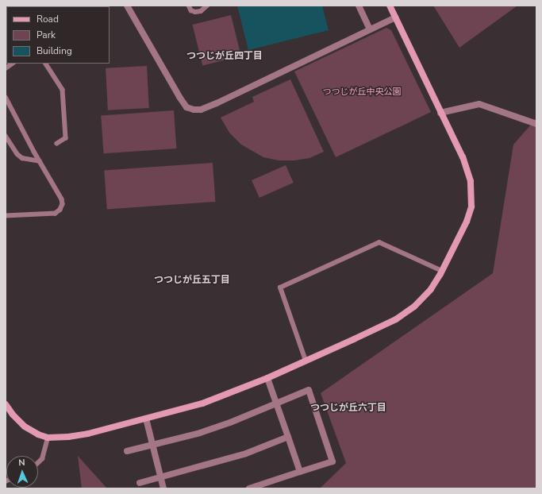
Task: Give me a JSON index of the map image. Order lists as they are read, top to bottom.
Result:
{
  "districts": ["つつじが丘四丁目", "つつじが丘五丁目", "つつじが丘六丁目"],
  "parks": ["つつじが丘中央公園"],
  "legend": ["Road", "Park", "Building"],
  "north": "top"
}
